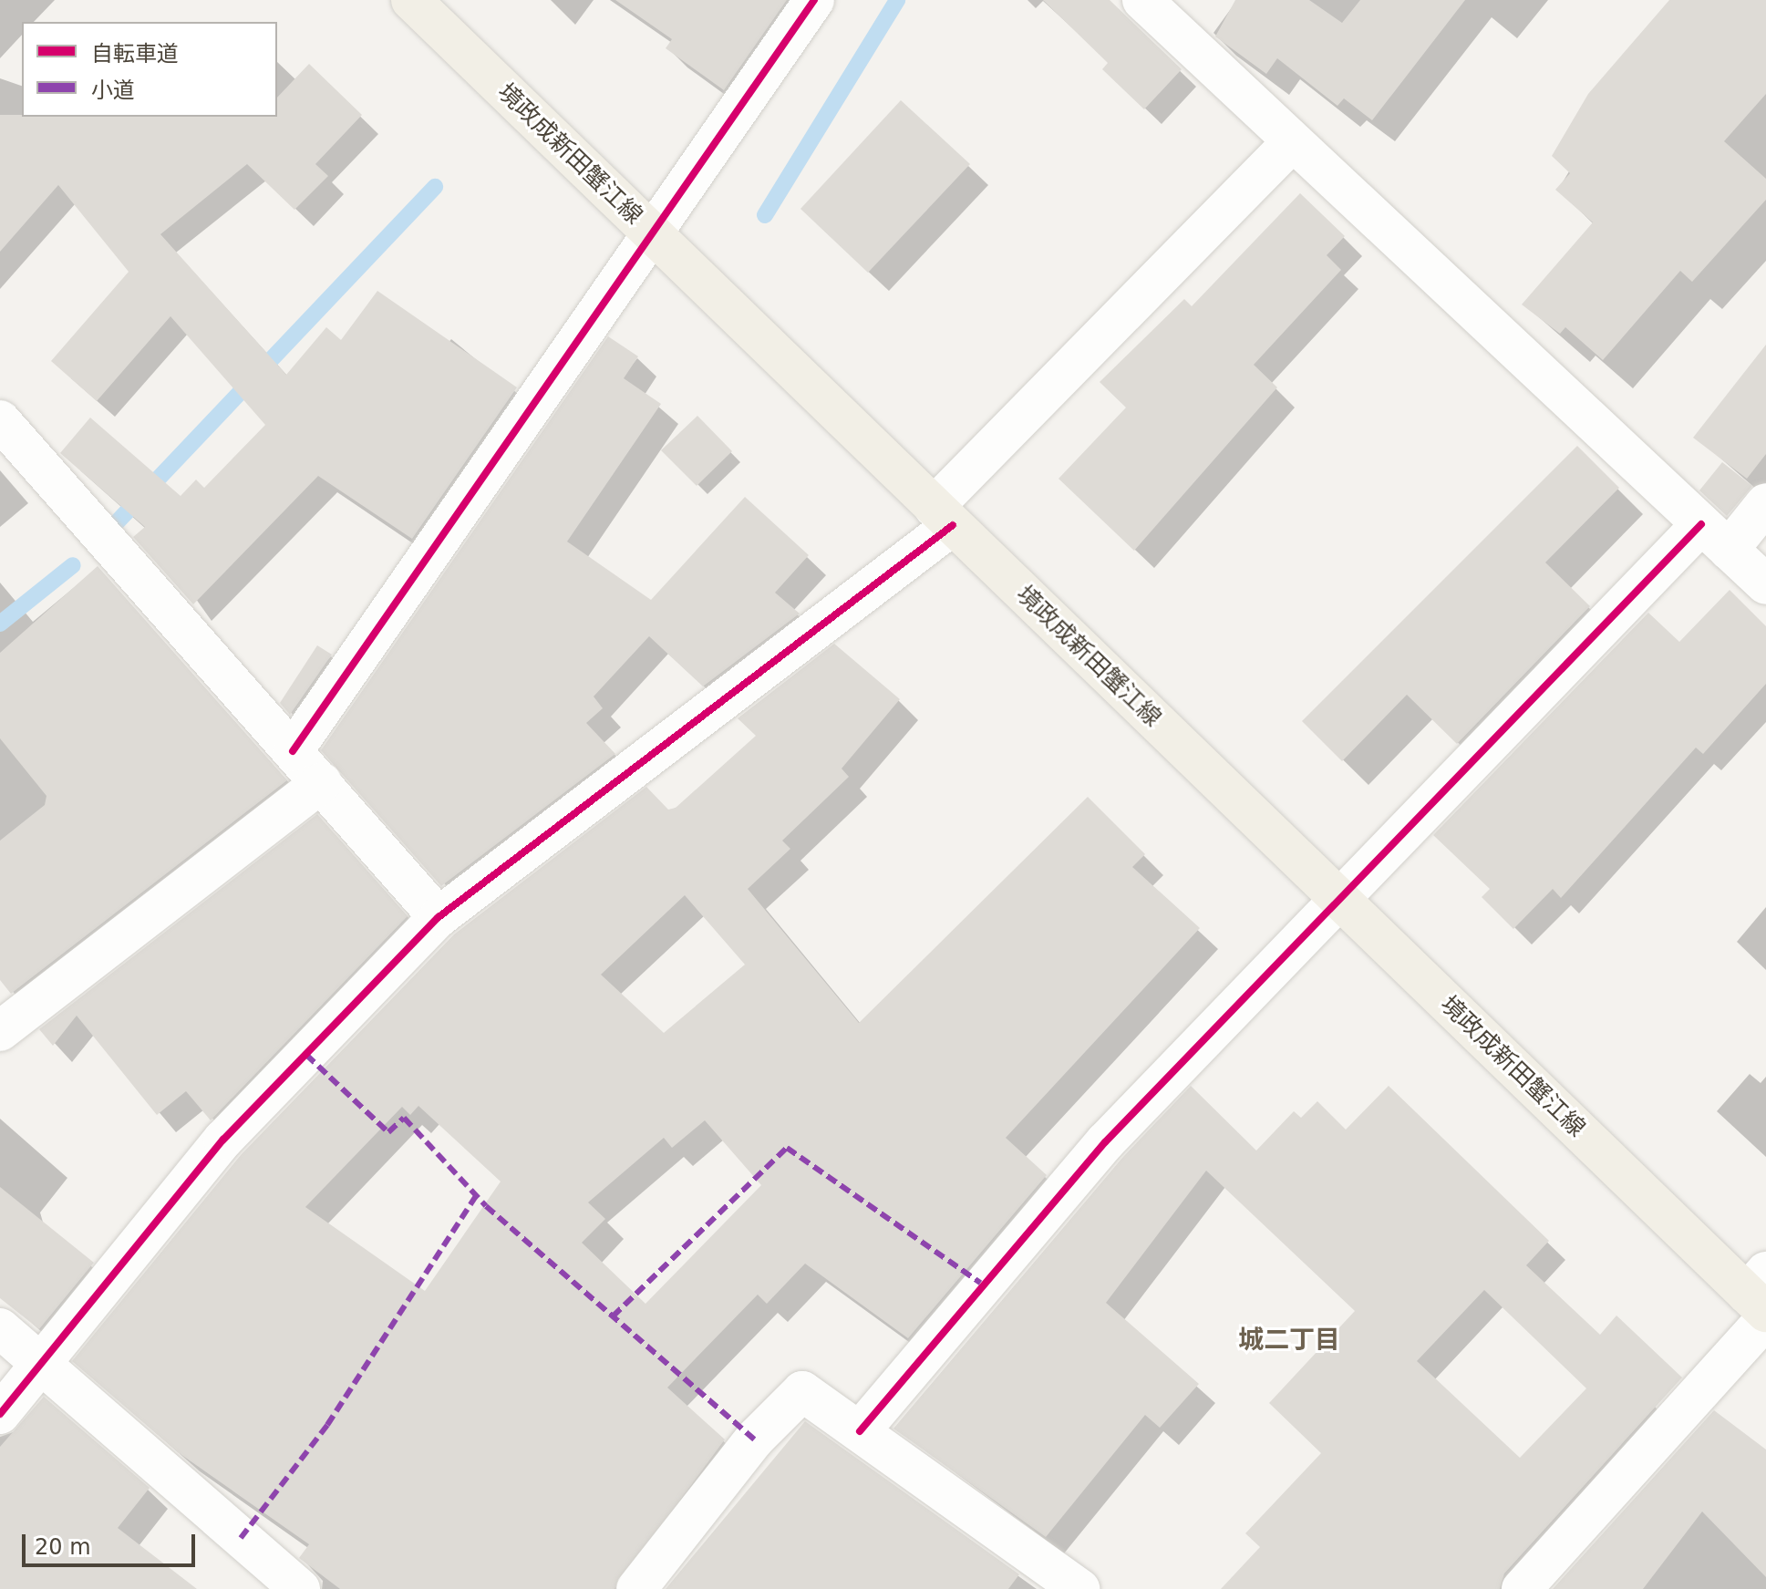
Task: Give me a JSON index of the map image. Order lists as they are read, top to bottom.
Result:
{
  "streets": {
    "main road": ["境政成新田蟹江線"]
  },
  "districts": ["城二丁目"],
  "legend": ["自転車道", "小道"],
  "scale_bar": "20 m"
}
